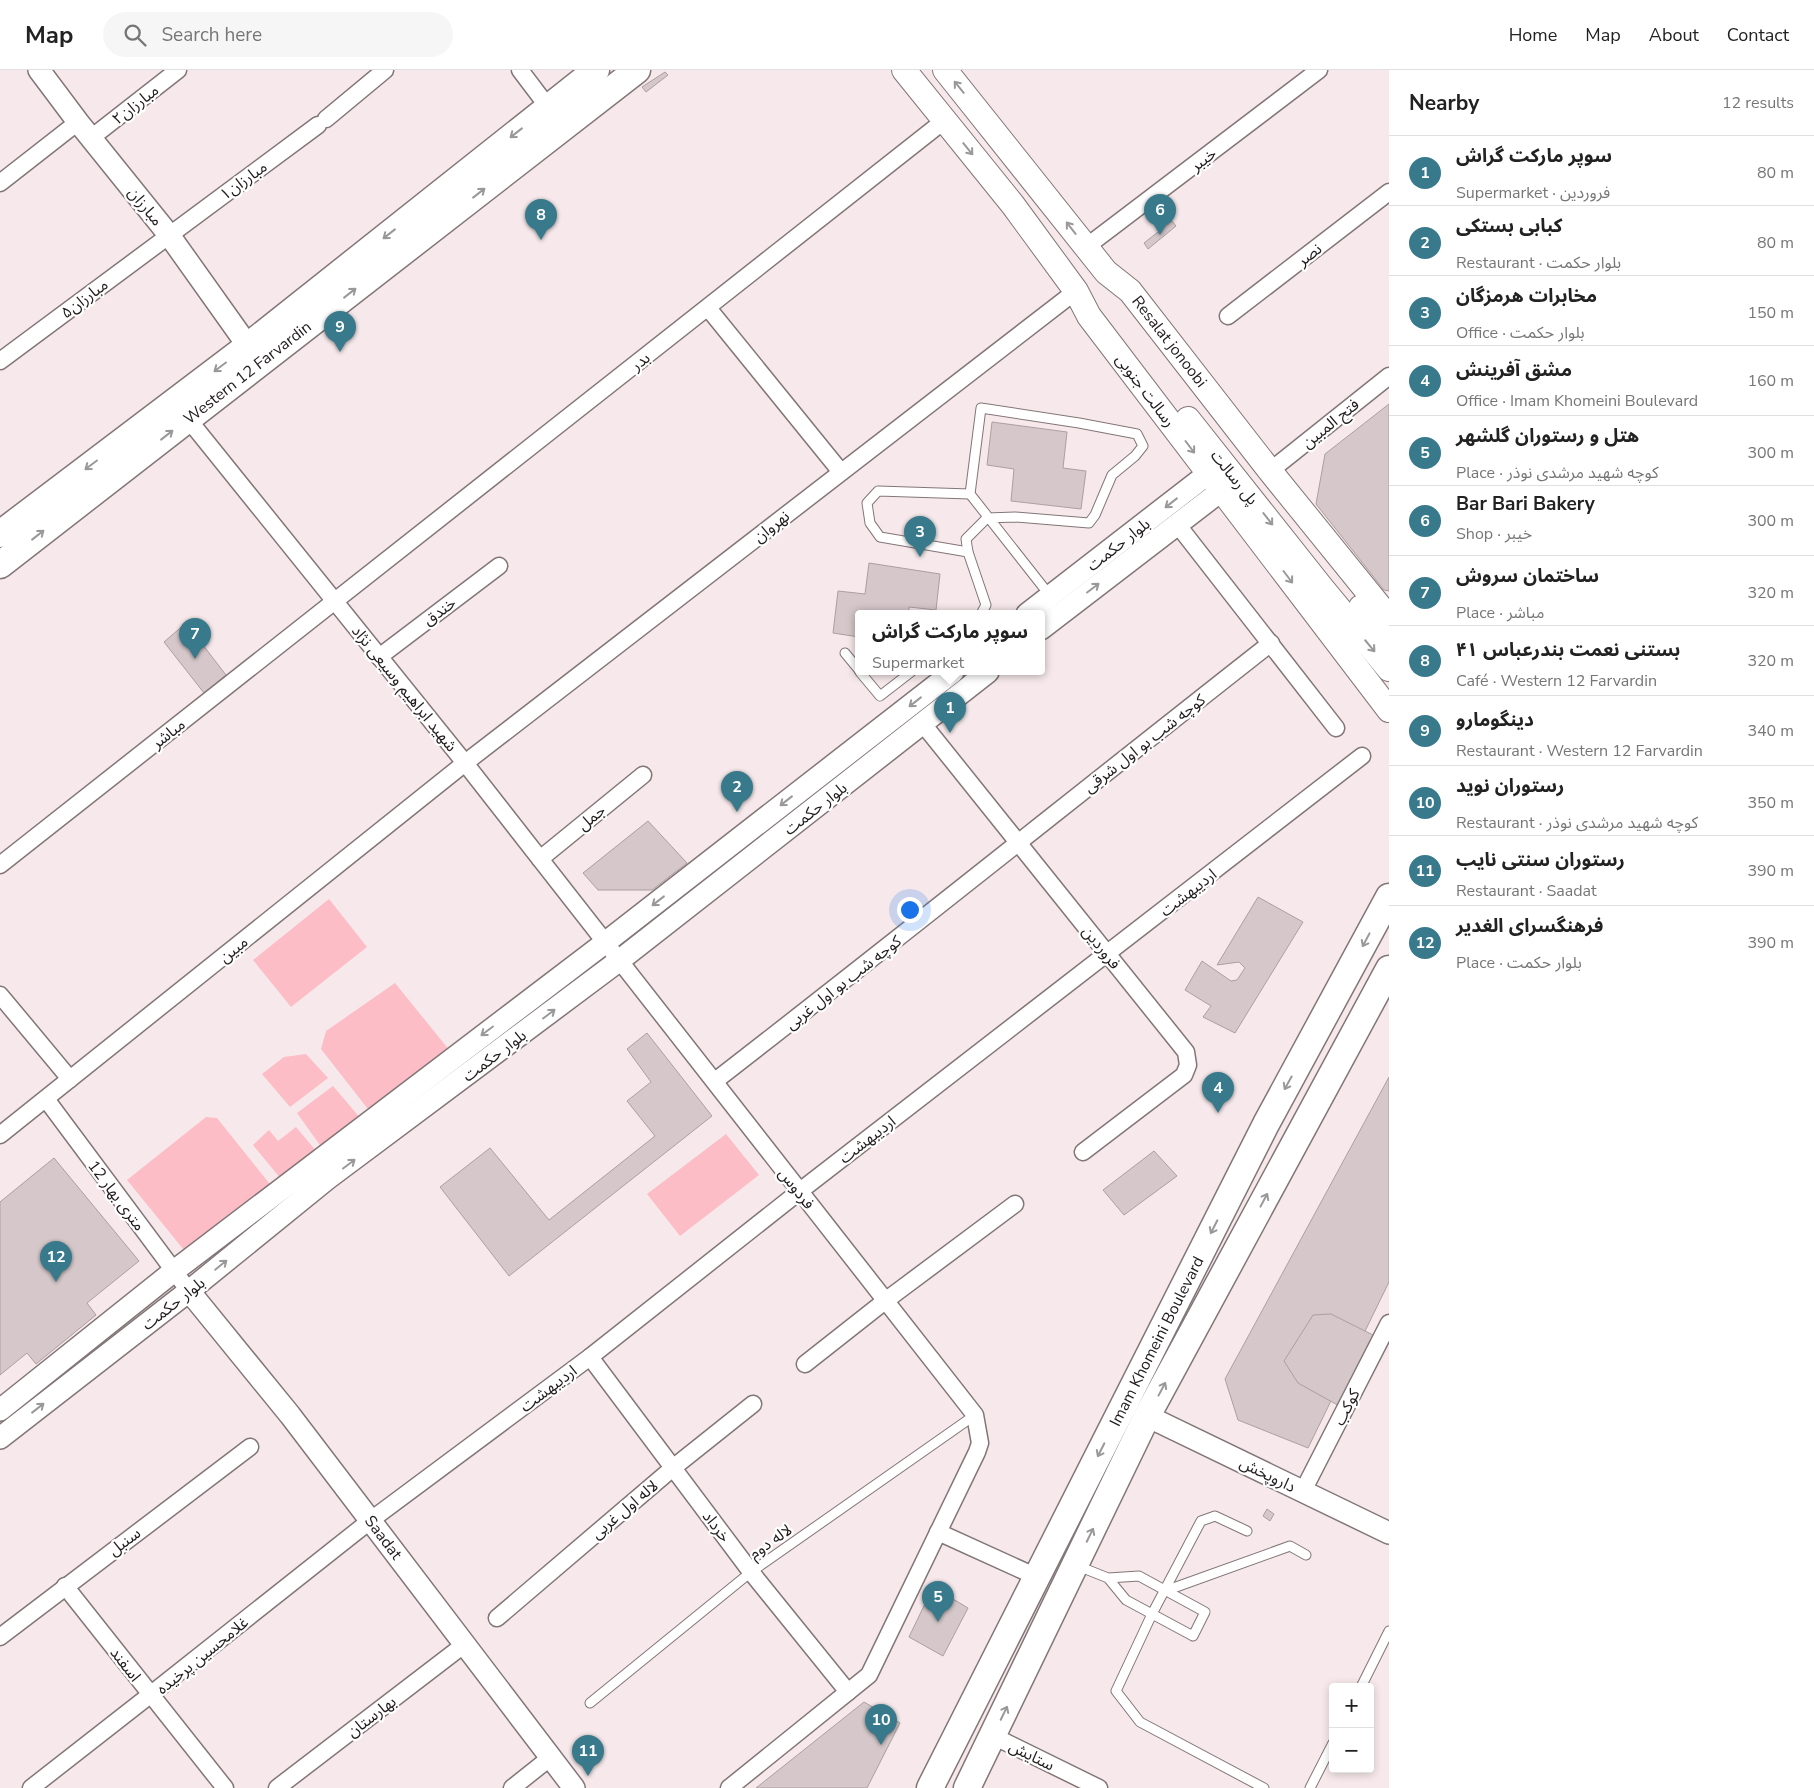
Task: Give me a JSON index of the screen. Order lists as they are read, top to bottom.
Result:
{
  "streets": {
    "main road": [
      "Resalat jonoobi",
      "Western 12 Farvardin",
      "رسالت جنوبی",
      "پل رسالت",
      "Imam Khomeini Boulevard"
    ],
    "street": [
      "مبارزان۲",
      "خیبر",
      "مبارزان۱",
      "مبارزان",
      "نصر",
      "مبارزان۵",
      "بدر",
      "فتح المبین",
      "نهروان",
      "بلوار حکمت",
      "خندق",
      "شهید ابراهیم وسیعی نژاد",
      "مباشر",
      "کوچه شب بو اول شرقی",
      "جمل",
      "اردیبهشت",
      "فروردین",
      "مبین",
      "کوچه شب بو اول غربی",
      "فردوس",
      "12 متری بهار",
      "کوکب",
      "داروپخش",
      "لاله اول غربی",
      "خرداد",
      "Saadat",
      "سنبل",
      "غلامحسین پرخیده",
      "اسفند",
      "بهارستان",
      "ستایش"
    ],
    "lane": ["لاله دوم"]
  },
  "crossings": [
    ["مبارزان۲", "مبارزان"],
    ["خیبر", "Resalat jonoobi"],
    ["مبارزان۱", "مبارزان"],
    ["مبارزان۱", "مبارزان۵"],
    ["مبارزان", "مبارزان۵"],
    ["مبارزان", "Western 12 Farvardin"],
    ["Resalat jonoobi", "فتح المبین"],
    ["Resalat jonoobi", "پل رسالت"],
    ["بدر", "رسالت جنوبی"],
    ["بدر", "شهید ابراهیم وسیعی نژاد"],
    ["بدر", "مباشر"],
    ["Western 12 Farvardin", "شهید ابراهیم وسیعی نژاد"],
    ["رسالت جنوبی", "پل رسالت"],
    ["رسالت جنوبی", "نهروان"],
    ["رسالت جنوبی", "بلوار حکمت"],
    ["پل رسالت", "نهروان"],
    ["نهروان", "شهید ابراهیم وسیعی نژاد"],
    ["نهروان", "مبین"],
    ["بلوار حکمت", "شهید ابراهیم وسیعی نژاد"],
    ["بلوار حکمت", "فروردین"],
    ["بلوار حکمت", "فردوس"],
    ["بلوار حکمت", "12 متری بهار"],
    ["بلوار حکمت", "Saadat"],
    ["خندق", "شهید ابراهیم وسیعی نژاد"],
    ["شهید ابراهیم وسیعی نژاد", "مباشر"],
    ["شهید ابراهیم وسیعی نژاد", "جمل"],
    ["شهید ابراهیم وسیعی نژاد", "مبین"],
    ["شهید ابراهیم وسیعی نژاد", "فردوس"],
    ["کوچه شب بو اول شرقی", "فروردین"],
    ["کوچه شب بو اول شرقی", "کوچه شب بو اول غربی"],
    ["اردیبهشت", "فروردین"],
    ["اردیبهشت", "فردوس"],
    ["اردیبهشت", "خرداد"],
    ["اردیبهشت", "Saadat"],
    ["اردیبهشت", "غلامحسین پرخیده"],
    ["فروردین", "کوچه شب بو اول غربی"],
    ["مبین", "12 متری بهار"],
    ["کوچه شب بو اول غربی", "فردوس"],
    ["فردوس", "لاله دوم"],
    ["12 متری بهار", "Saadat"],
    ["Imam Khomeini Boulevard", "داروپخش"],
    ["Imam Khomeini Boulevard", "ستایش"],
    ["کوکب", "داروپخش"],
    ["لاله اول غربی", "خرداد"],
    ["خرداد", "لاله دوم"],
    ["Saadat", "غلامحسین پرخیده"],
    ["Saadat", "بهارستان"],
    ["سنبل", "اسفند"],
    ["غلامحسین پرخیده", "اسفند"]
  ],
  "one_way": ["رسالت جنوبی"],
  "page": {
    "header": "Map",
    "search": "Search here",
    "nav": [
      "Home",
      "Map",
      "About",
      "Contact"
    ],
    "heading": ["Nearby", "12 results"],
    "list": [
      {
        "mark": "1",
        "name": "سوپر مارکت گراش",
        "note": "Supermarket · فروردین",
        "value": "80 m"
      },
      {
        "mark": "2",
        "name": "کبابی بستکی",
        "note": "Restaurant · بلوار حکمت",
        "value": "80 m"
      },
      {
        "mark": "3",
        "name": "مخابرات هرمزگان",
        "note": "Office · بلوار حکمت",
        "value": "150 m"
      },
      {
        "mark": "4",
        "name": "مشق آفرینش",
        "note": "Office · Imam Khomeini Boulevard",
        "value": "160 m"
      },
      {
        "mark": "5",
        "name": "هتل و رستوران گلشهر",
        "note": "Place · کوچه شهید مرشدی نوذر",
        "value": "300 m"
      },
      {
        "mark": "6",
        "name": "Bar Bari Bakery",
        "note": "Shop · خیبر",
        "value": "300 m"
      },
      {
        "mark": "7",
        "name": "ساختمان سروش",
        "note": "Place · مباشر",
        "value": "320 m"
      },
      {
        "mark": "8",
        "name": "بستنی نعمت بندرعباس ۴۱",
        "note": "Café · Western 12 Farvardin",
        "value": "320 m"
      },
      {
        "mark": "9",
        "name": "دینگومارو",
        "note": "Restaurant · Western 12 Farvardin",
        "value": "340 m"
      },
      {
        "mark": "10",
        "name": "رستوران نوید",
        "note": "Restaurant · کوچه شهید مرشدی نوذر",
        "value": "350 m"
      },
      {
        "mark": "11",
        "name": "رستوران سنتی نایب",
        "note": "Restaurant · Saadat",
        "value": "390 m"
      },
      {
        "mark": "12",
        "name": "فرهنگسرای الغدیر",
        "note": "Place · بلوار حکمت",
        "value": "390 m"
      }
    ],
    "pins": [
      "6",
      "8",
      "9",
      "3",
      "7",
      "1",
      "2",
      "4",
      "12",
      "5",
      "10",
      "11"
    ],
    "popup": ["سوپر مارکت گراش", "Supermarket"],
    "map_buttons": ["+", "−"]
  }
}
